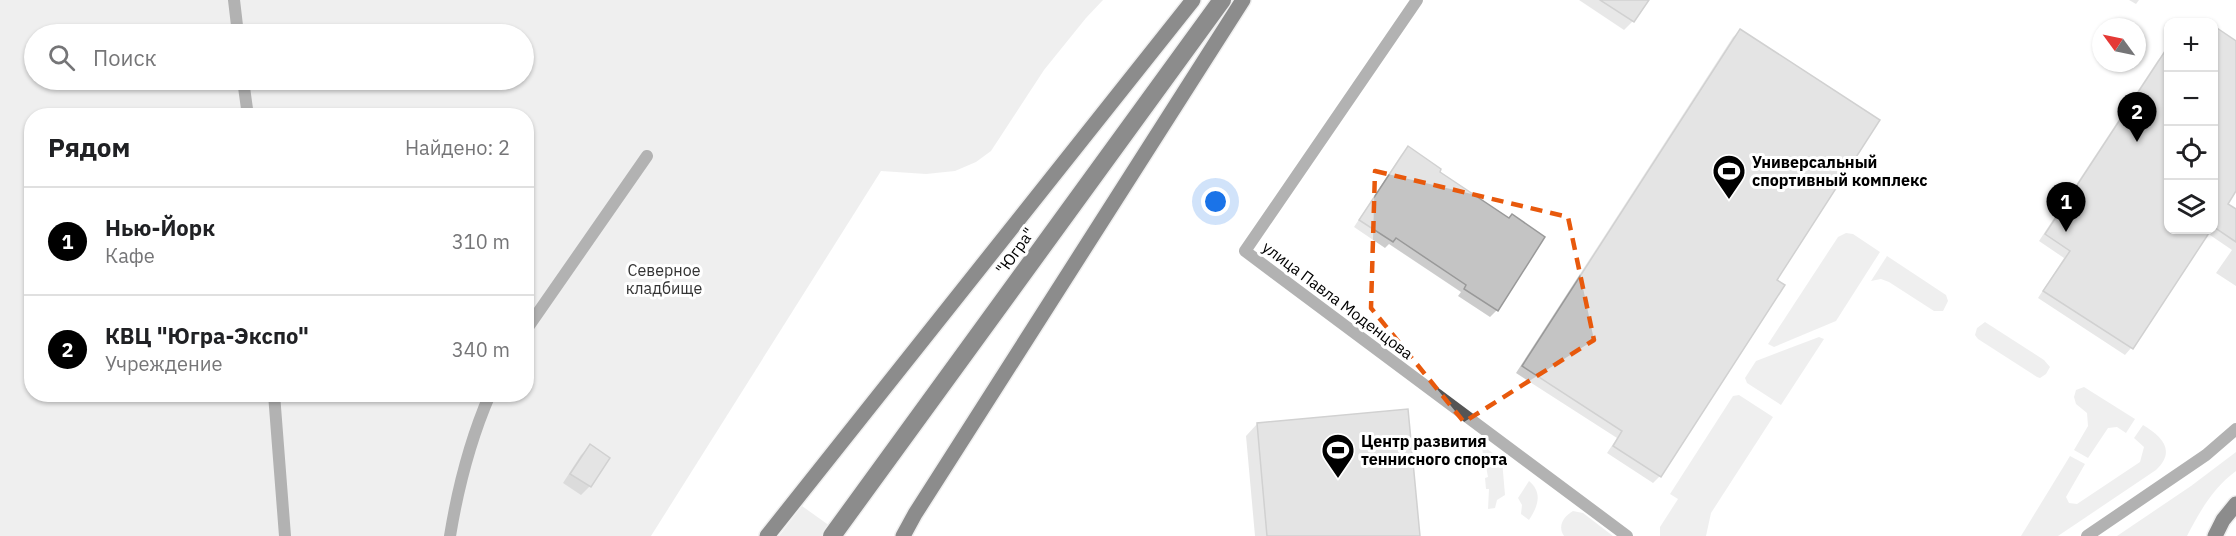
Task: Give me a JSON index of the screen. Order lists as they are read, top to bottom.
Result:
{
  "streets": {
    "highway": ["\"Югра\""],
    "street": ["улица Павла Моденцова"]
  },
  "parks": ["Северное кладбище"],
  "places": {
    "sports": ["Универсальный спортивный комплекс", "Центр развития теннисного спорта"]
  },
  "north": "top left",
  "page": {
    "map_buttons": ["+", "−"],
    "search": "Поиск",
    "pins": ["2", "1"],
    "heading": ["Рядом", "Найдено: 2"],
    "list": [
      {
        "mark": "1",
        "name": "Нью-Йорк",
        "note": "Кафе",
        "value": "310 m"
      },
      {
        "mark": "2",
        "name": "КВЦ \"Югра-Экспо\"",
        "note": "Учреждение",
        "value": "340 m"
      }
    ]
  }
}
